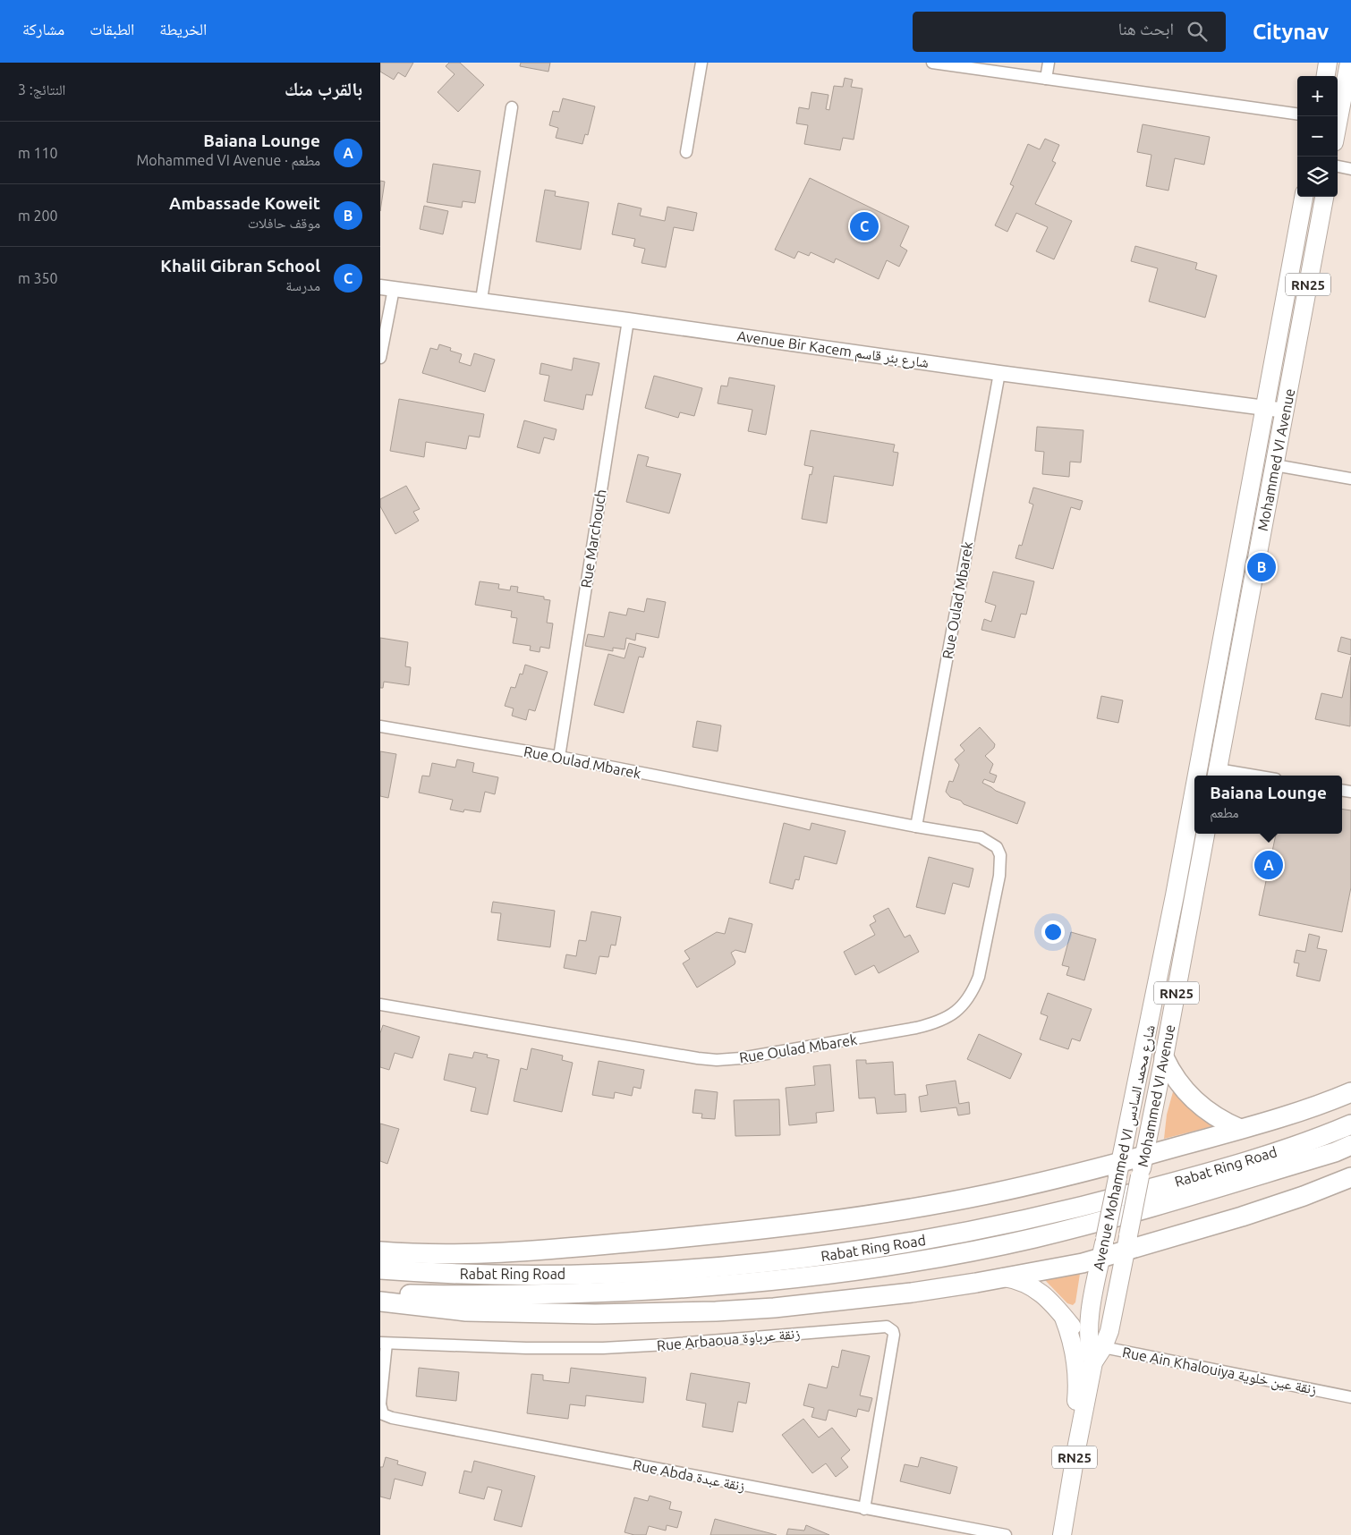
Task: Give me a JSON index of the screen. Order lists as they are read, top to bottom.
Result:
{
  "streets": {
    "highway": ["Rabat Ring Road"],
    "main road": ["RN25", "Mohammed VI Avenue", "Avenue Mohammed VI شارع محمد السادس"],
    "street": [
      "Avenue Bir Kacem شارع بئر قاسم",
      "Rue Marchouch",
      "Rue Oulad Mbarek",
      "Rue Arbaoua زنقة عرباوة",
      "Rue Ain Khalouiya زنقة عين خلوية",
      "Rue Abda زنقة عبدة"
    ]
  },
  "crossings": [
    ["Avenue Bir Kacem شارع بئر قاسم", "Mohammed VI Avenue"],
    ["Avenue Bir Kacem شارع بئر قاسم", "Rue Marchouch"],
    ["Avenue Bir Kacem شارع بئر قاسم", "Rue Oulad Mbarek"],
    ["Avenue Bir Kacem شارع بئر قاسم", "Avenue Mohammed VI شارع محمد السادس"],
    ["Mohammed VI Avenue", "Avenue Mohammed VI شارع محمد السادس"],
    ["Rue Marchouch", "Rue Oulad Mbarek"],
    ["Avenue Mohammed VI شارع محمد السادس", "Rue Ain Khalouiya زنقة عين خلوية"],
    ["Rue Arbaoua زنقة عرباوة", "Rue Abda زنقة عبدة"]
  ],
  "page": {
    "header": "Citynav",
    "search": "ابحث هنا",
    "nav": ["الخريطة", "الطبقات", "مشاركة"],
    "heading": ["بالقرب منك", "النتائج: 3"],
    "map_buttons": ["+", "−"],
    "list": [
      {
        "mark": "A",
        "name": "Baiana Lounge",
        "note": "مطعم · Mohammed VI Avenue",
        "value": "110 m"
      },
      {
        "mark": "B",
        "name": "Ambassade Koweit",
        "note": "موقف حافلات",
        "value": "200 m"
      },
      {
        "mark": "C",
        "name": "Khalil Gibran School",
        "note": "مدرسة",
        "value": "350 m"
      }
    ],
    "pins": ["C", "B", "A"],
    "popup": ["Baiana Lounge", "مطعم"]
  }
}
